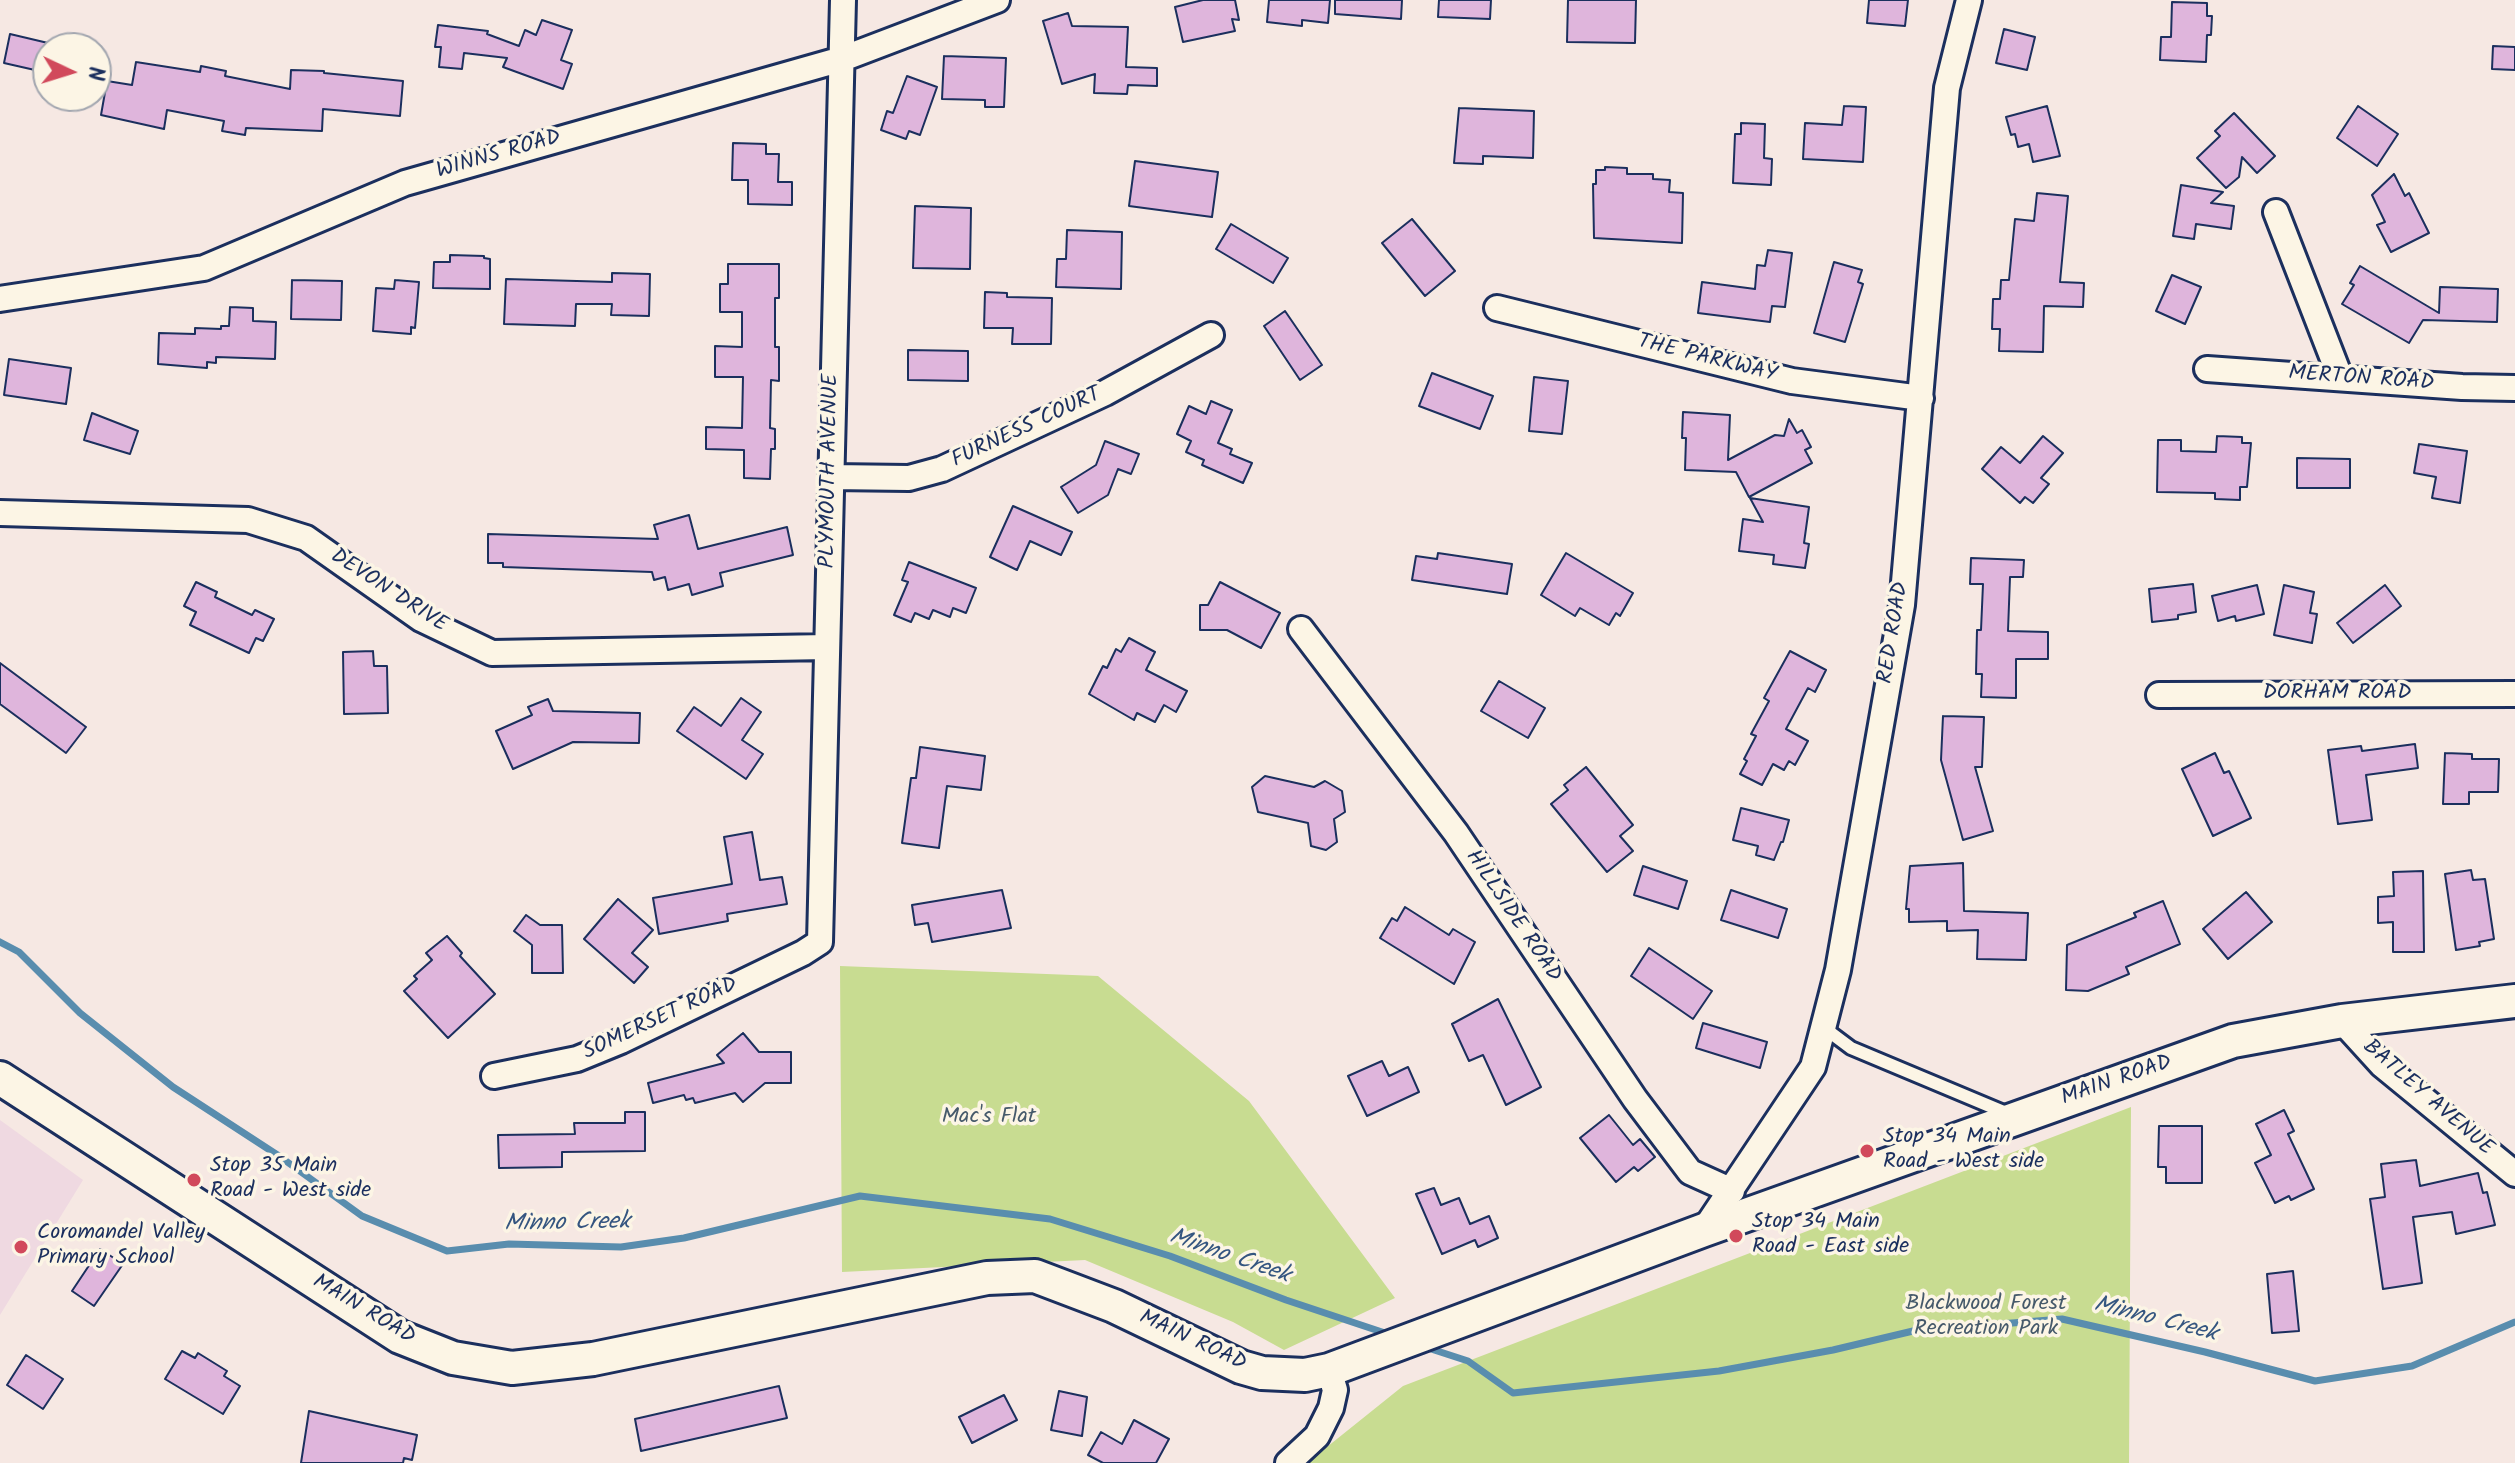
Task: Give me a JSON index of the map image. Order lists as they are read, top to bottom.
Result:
{
  "streets": {
    "main road": ["MAIN ROAD"],
    "street": [
      "WINNS ROAD",
      "THE PARKWAY",
      "MERTON ROAD",
      "FURNESS COURT",
      "PLYMOUTH AVENUE",
      "DEVON DRIVE",
      "RED ROAD",
      "DORHAM ROAD",
      "HILLSIDE ROAD",
      "SOMERSET ROAD",
      "BATLEY AVENUE"
    ]
  },
  "crossings": [
    ["WINNS ROAD", "PLYMOUTH AVENUE"],
    ["THE PARKWAY", "RED ROAD"],
    ["FURNESS COURT", "PLYMOUTH AVENUE"],
    ["PLYMOUTH AVENUE", "DEVON DRIVE"],
    ["PLYMOUTH AVENUE", "SOMERSET ROAD"],
    ["RED ROAD", "HILLSIDE ROAD"],
    ["RED ROAD", "MAIN ROAD"],
    ["MAIN ROAD", "BATLEY AVENUE"]
  ],
  "water": ["Minno Creek"],
  "parks": ["Mac's Flat", "Blackwood Forest Recreation Park"],
  "places": [
    "Stop 34 Main Road - West side",
    "Stop 35 Main Road - West side",
    "Stop 34 Main Road - East side",
    "Coromandel Valley Primary School"
  ],
  "north": "right"
}
